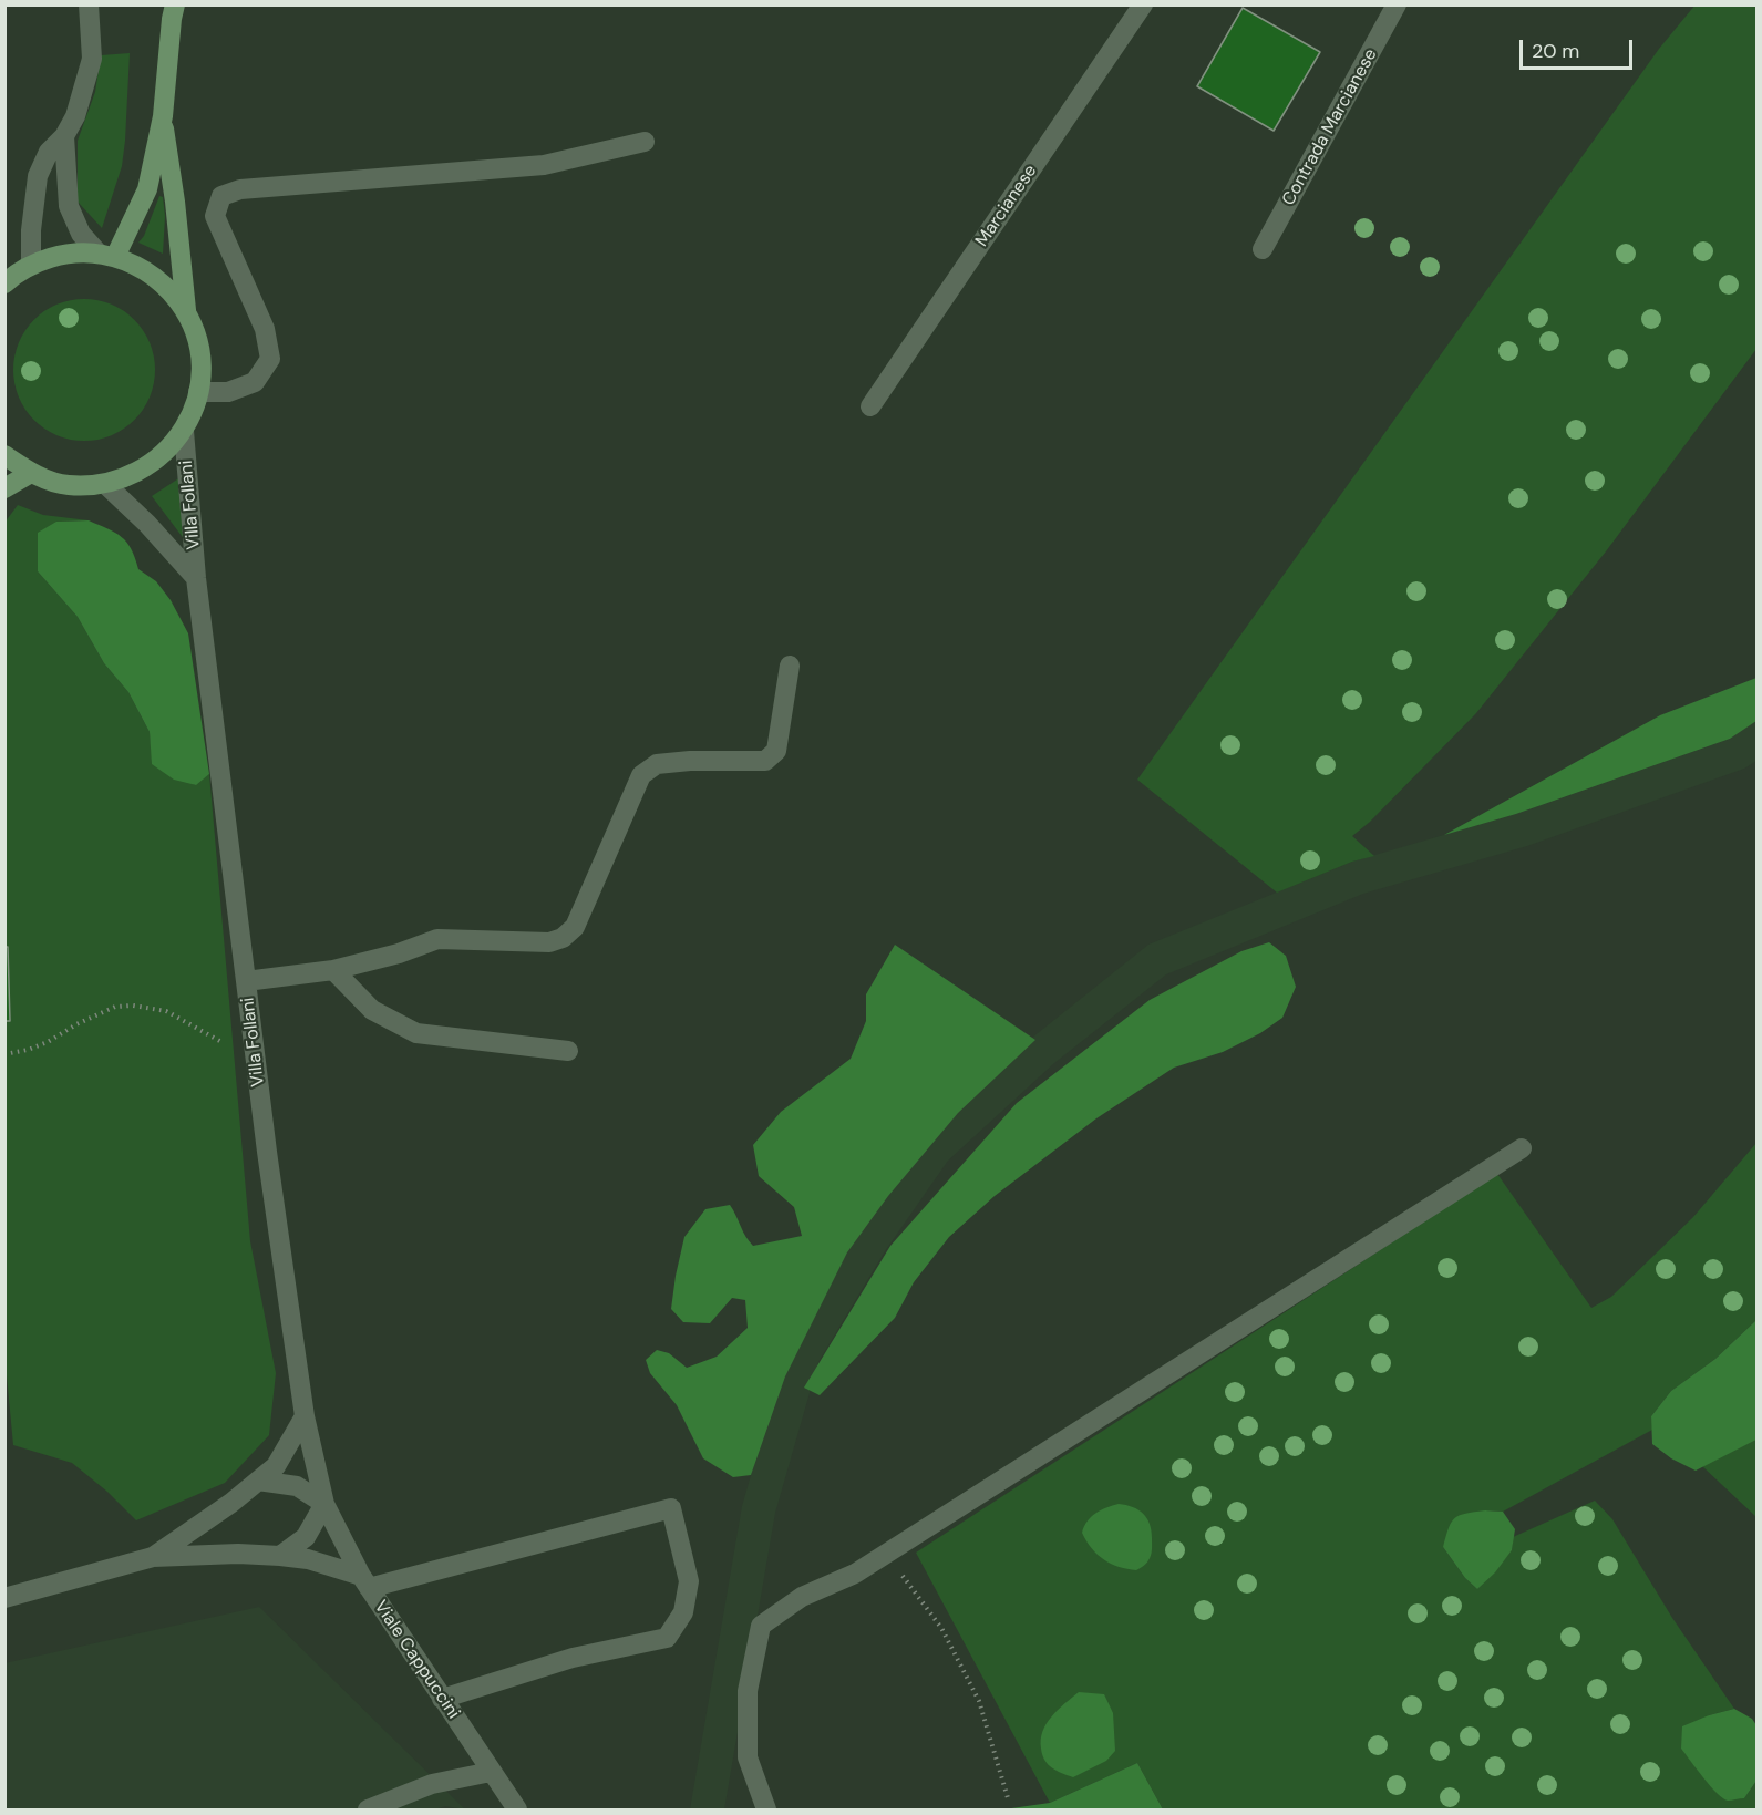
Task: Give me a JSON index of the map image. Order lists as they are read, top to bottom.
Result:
{
  "streets": {
    "street": [
      "Contrada Marcianese",
      "Marcianese",
      "Villa Follani",
      "Viale Cappuccini"
    ]
  },
  "crossings": [
    ["Villa Follani", "Viale Cappuccini"]
  ],
  "scale_bar": "20 m"
}
